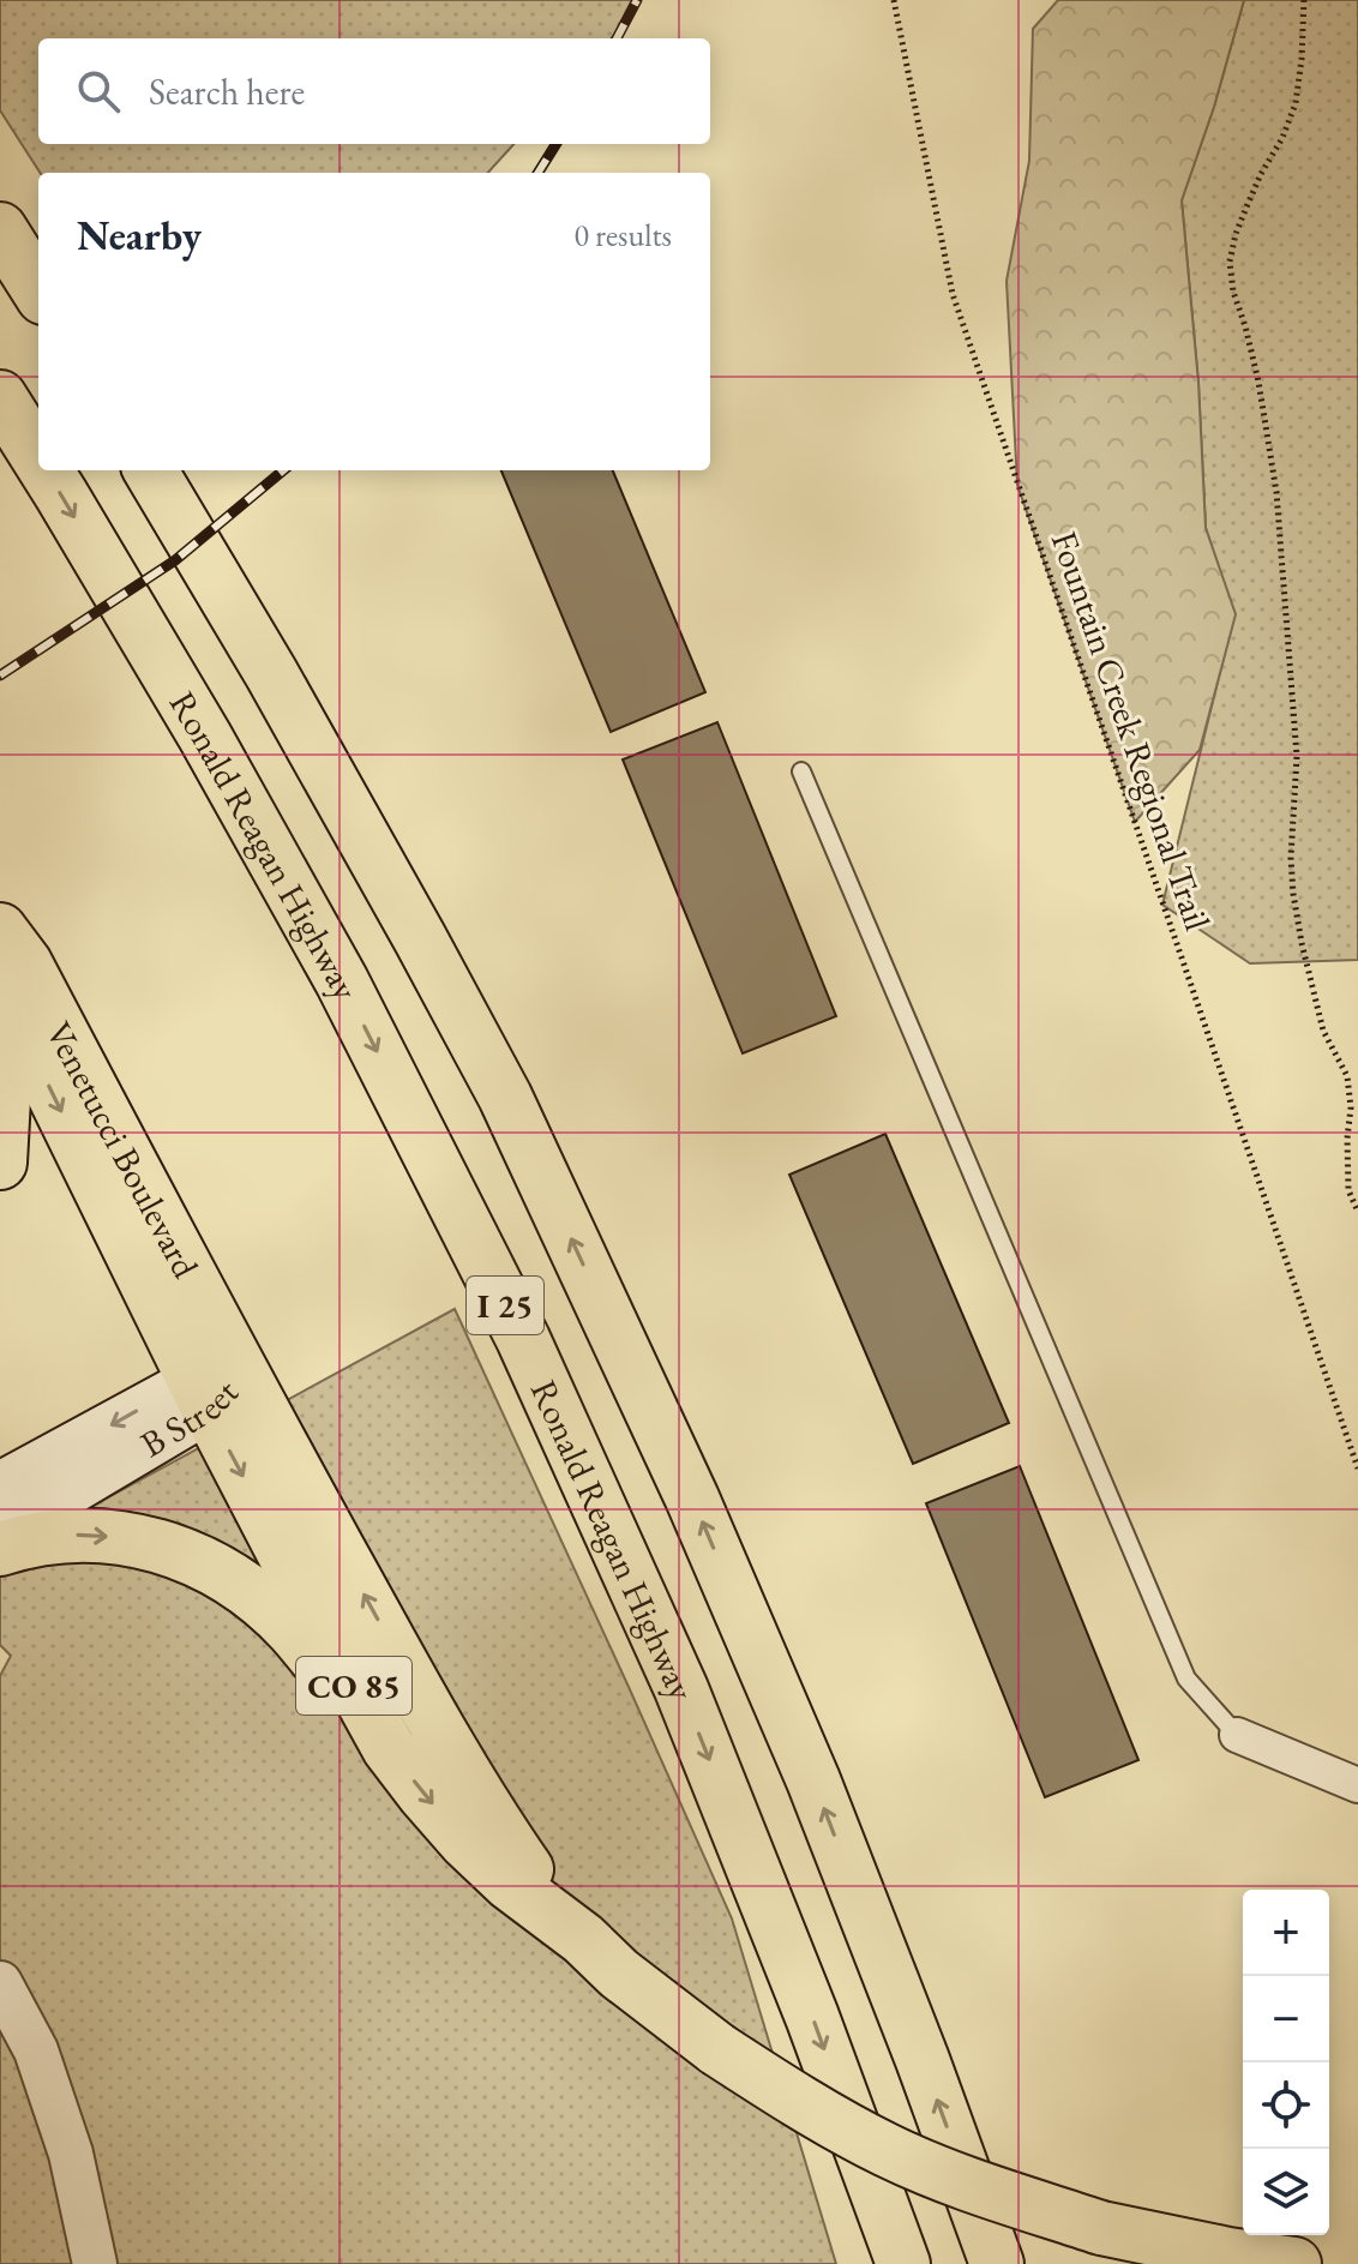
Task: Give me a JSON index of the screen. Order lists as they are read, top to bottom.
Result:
{
  "streets": {
    "main road": [
      "Ronald Reagan Highway",
      "Venetucci Boulevard",
      "I 25",
      "B Street",
      "CO 85"
    ],
    "path": ["Fountain Creek Regional Trail"]
  },
  "crossings": [
    ["Venetucci Boulevard", "B Street"],
    ["Venetucci Boulevard", "CO 85"],
    ["B Street", "CO 85"]
  ],
  "page": {
    "search": "Search here",
    "heading": ["Nearby", "0 results"],
    "map_buttons": ["+", "−"]
  }
}
